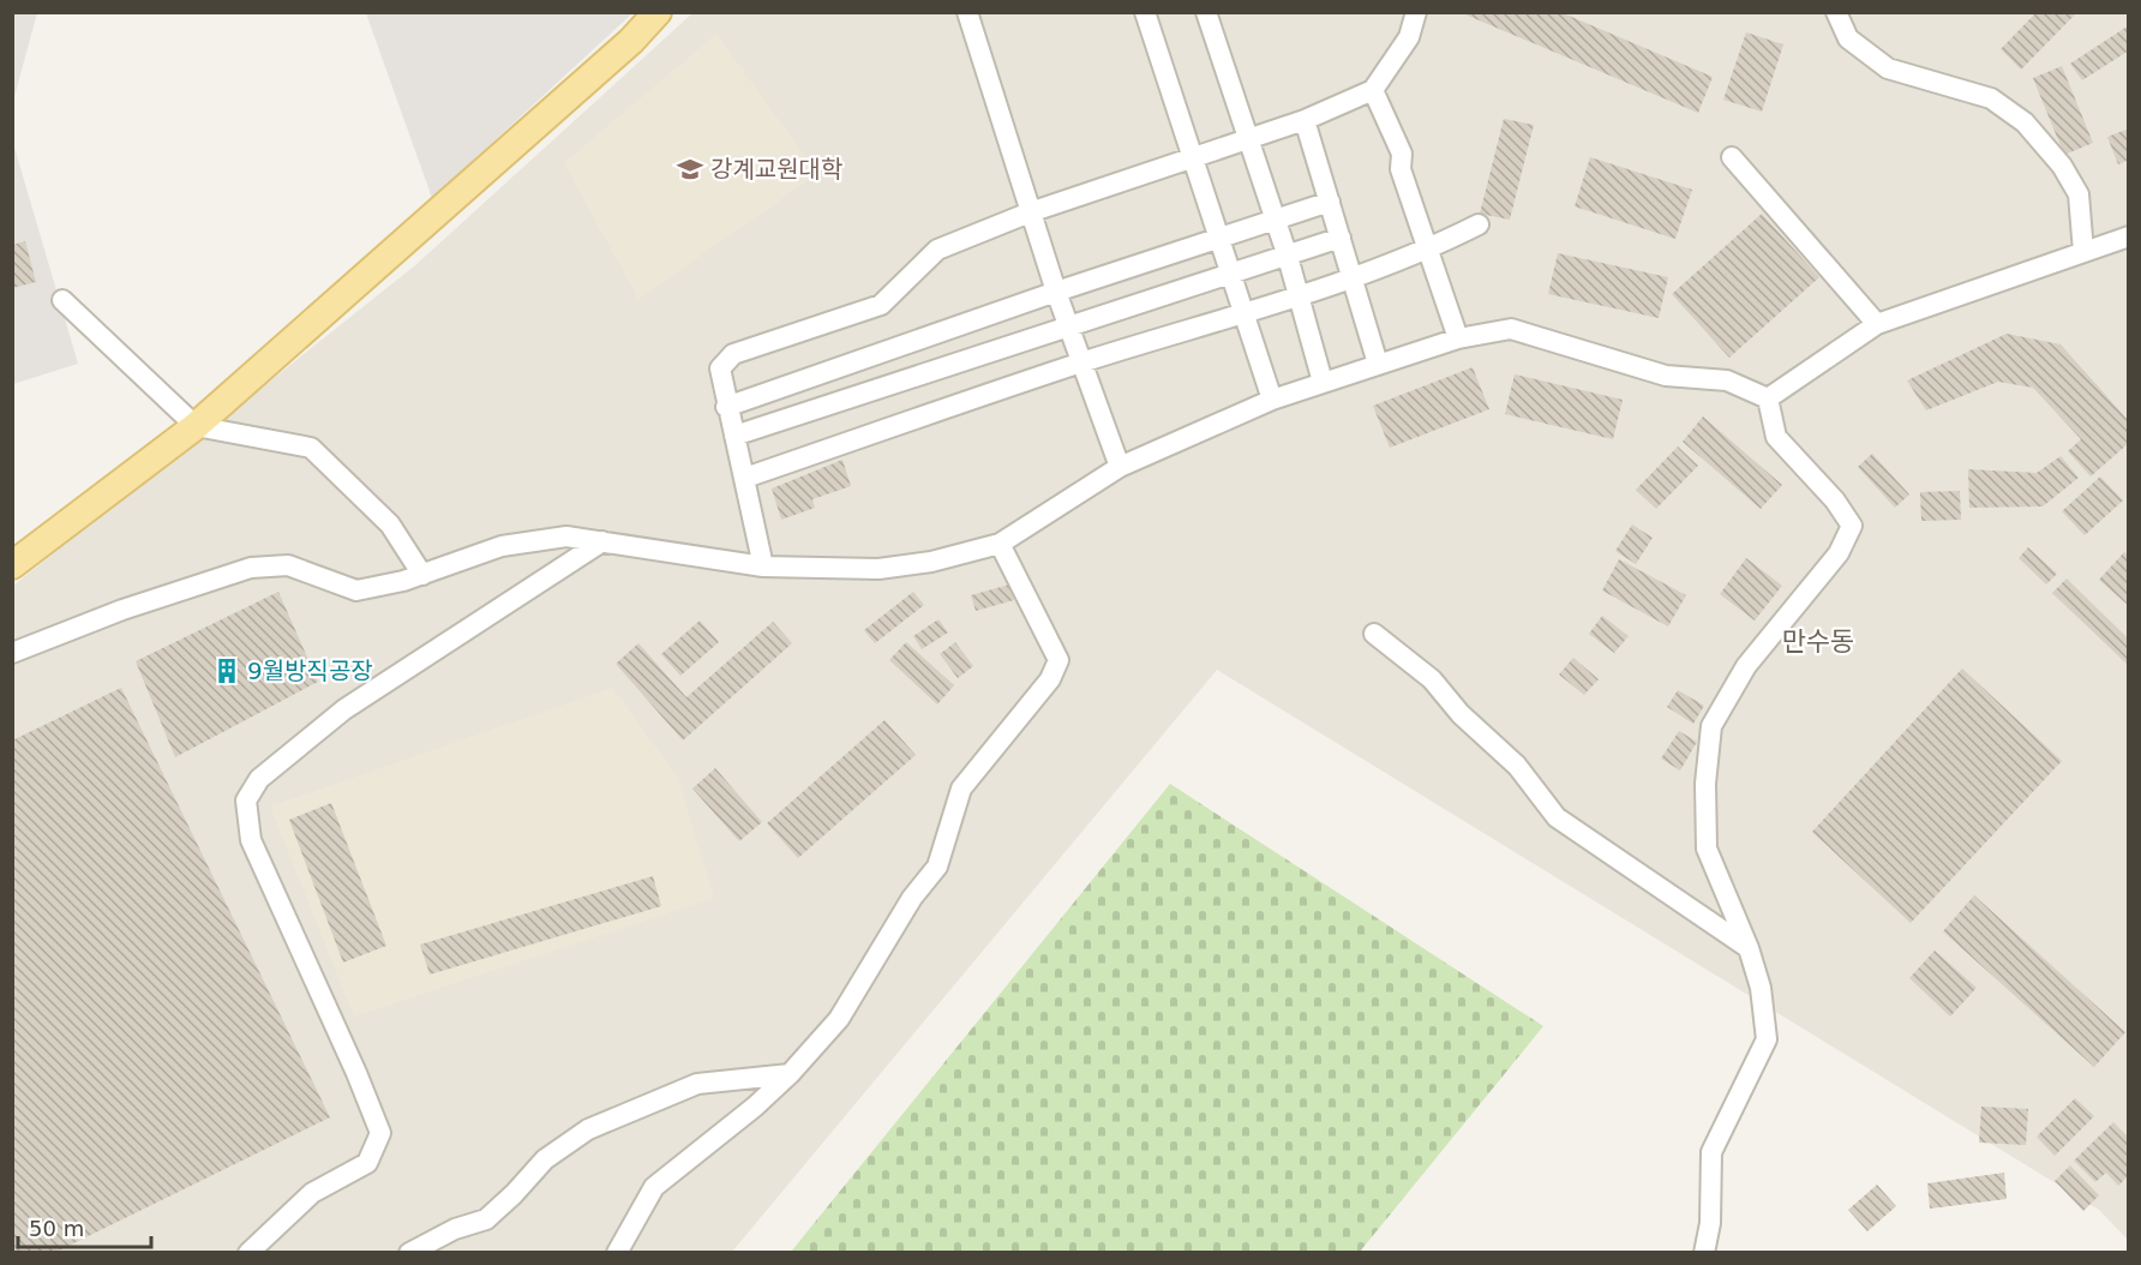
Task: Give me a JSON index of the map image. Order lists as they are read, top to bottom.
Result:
{
  "districts": ["만수동"],
  "places": {
    "school or university": ["강계교원대학"],
    "building": ["9월방직공장"]
  },
  "scale_bar": "50 m"
}
